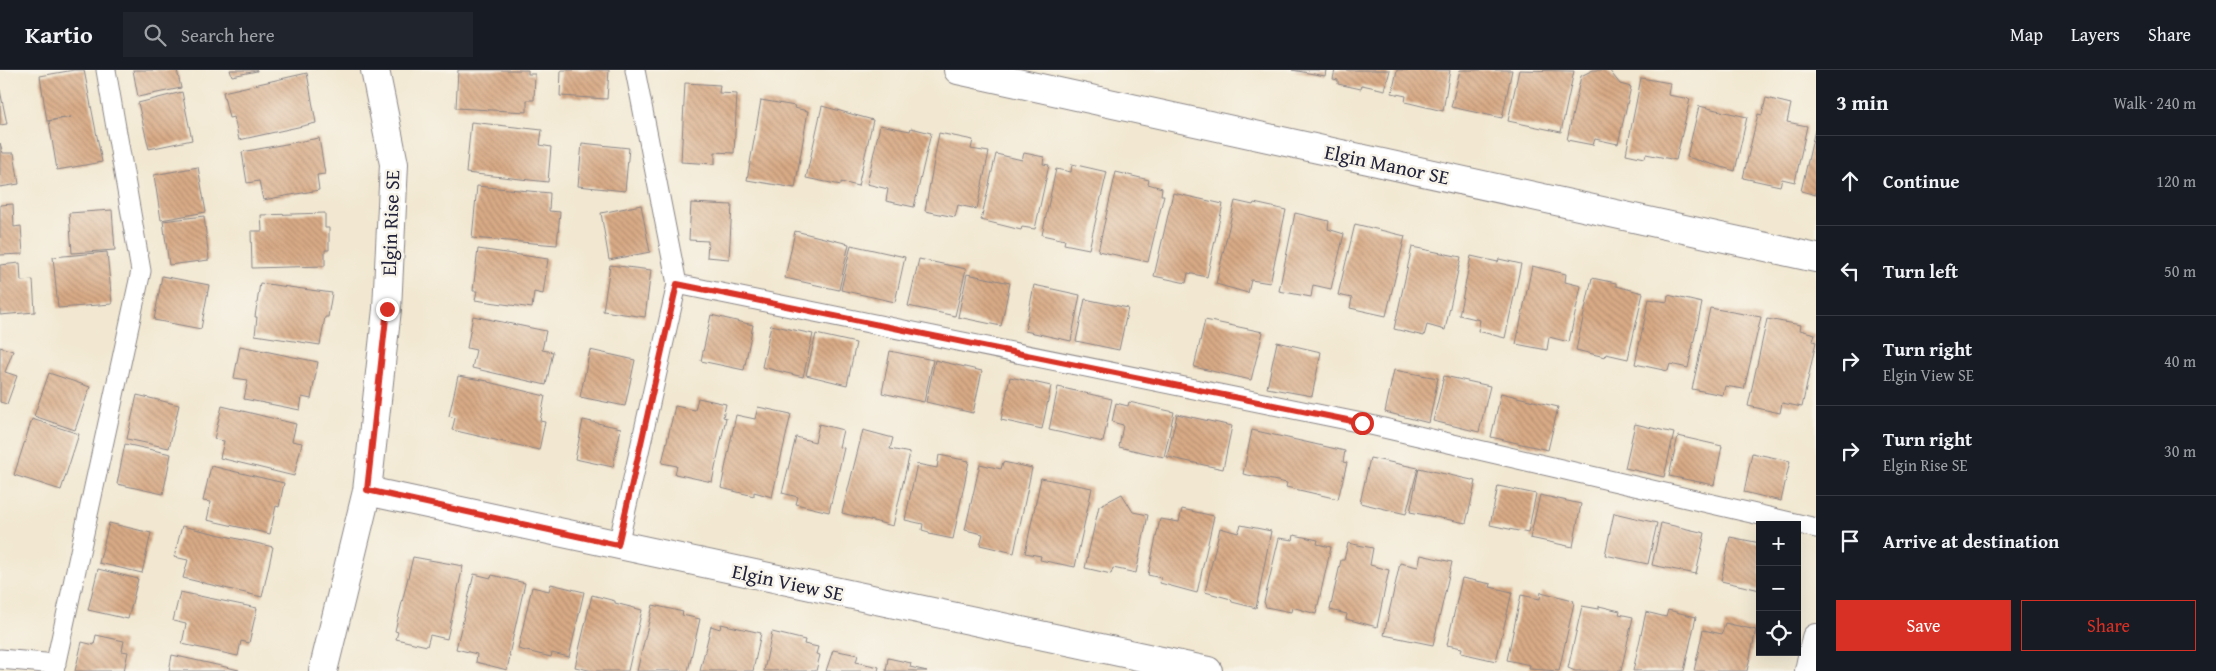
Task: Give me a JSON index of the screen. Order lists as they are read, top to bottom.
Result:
{
  "streets": {
    "street": ["Elgin Manor SE", "Elgin Rise SE", "Elgin View SE"]
  },
  "crossings": [
    ["Elgin Rise SE", "Elgin View SE"]
  ],
  "page": {
    "header": "Kartio",
    "search": "Search here",
    "nav": ["Map", "Layers", "Share"],
    "heading": ["3 min", "Walk · 240 m"],
    "list": [
      ["Continue", "120 m"],
      ["Turn left", "50 m"],
      ["Turn right", "Elgin View SE", "40 m"],
      ["Turn right", "Elgin Rise SE", "30 m"],
      "Arrive at destination"
    ],
    "map_buttons": ["+", "−"],
    "buttons": ["Save", "Share"]
  }
}
